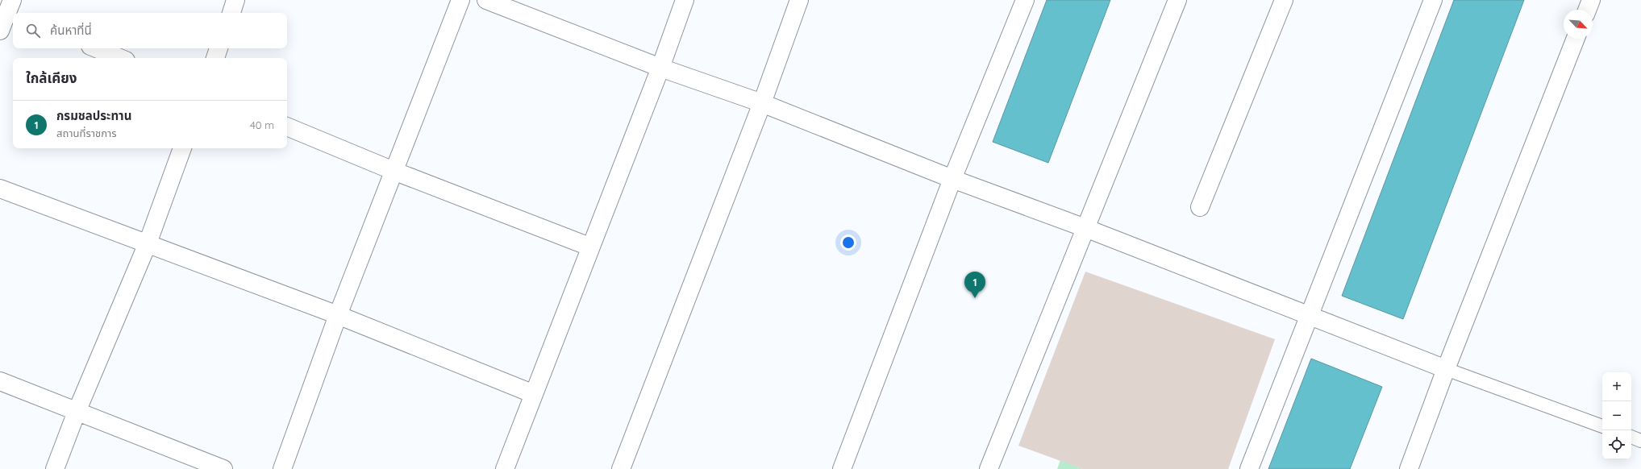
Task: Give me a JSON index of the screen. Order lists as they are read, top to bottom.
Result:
{
  "north": "bottom right",
  "page": {
    "search": "ค้นหาที่นี่",
    "heading": "ใกล้เคียง",
    "list": [
      {
        "mark": "1",
        "name": "กรมชลประทาน",
        "note": "สถานที่ราชการ",
        "value": "40 m"
      }
    ],
    "pins": "1",
    "map_buttons": ["+", "−"]
  }
}
